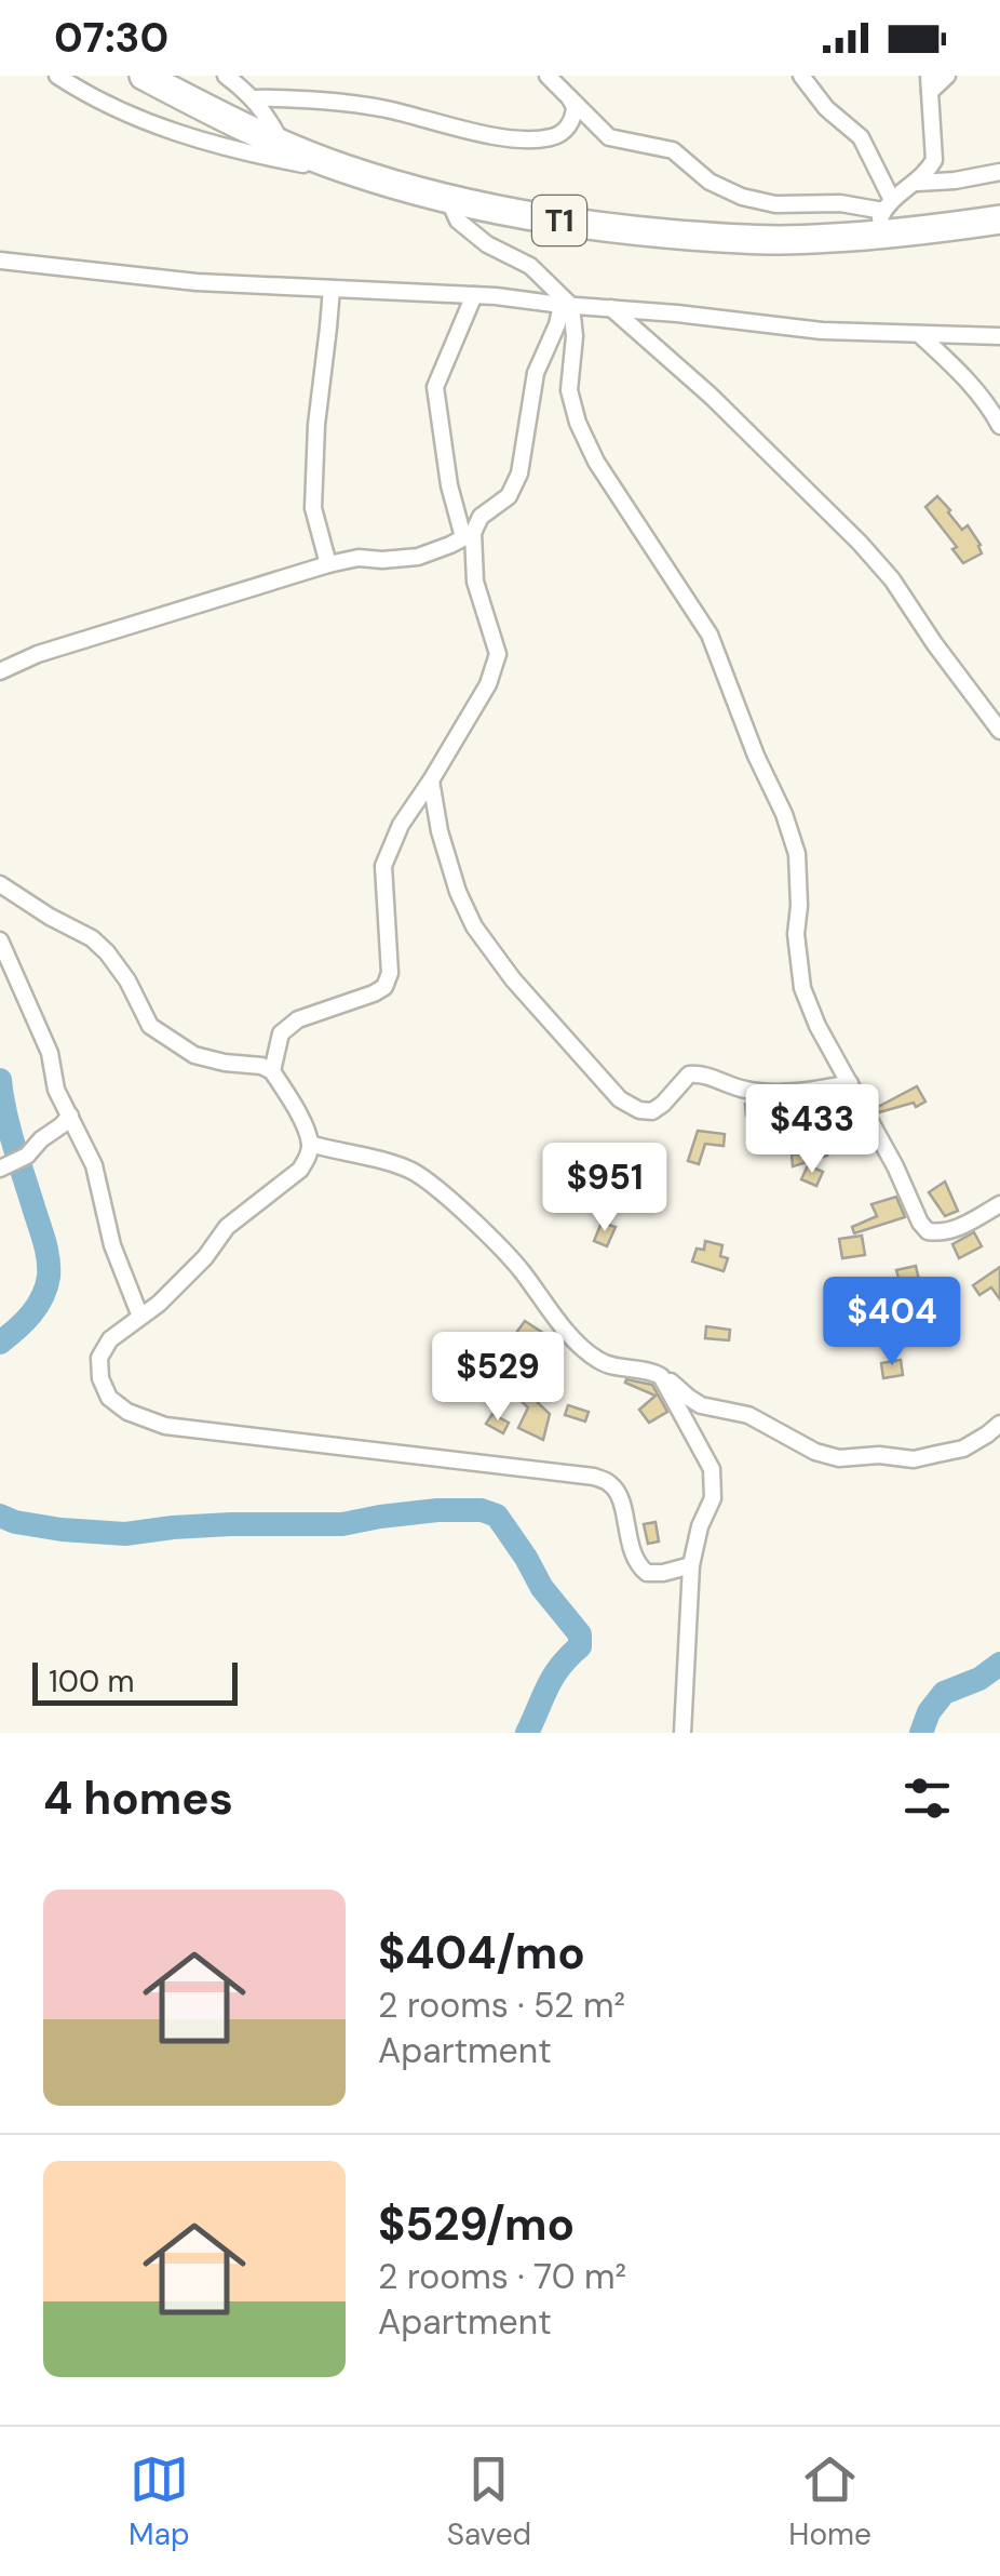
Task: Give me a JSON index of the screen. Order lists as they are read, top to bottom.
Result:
{
  "streets": {
    "highway": ["T1"]
  },
  "scale_bar": "100 m",
  "page": {
    "status": "07:30",
    "price": [
      "$433",
      "$951",
      "$404",
      "$529"
    ],
    "scale": "100 m",
    "heading": "4 homes",
    "list": [
      {
        "name": "$404/mo",
        "note": "2 rooms · 52 m² · Apartment"
      },
      {
        "name": "$529/mo",
        "note": "2 rooms · 70 m² · Apartment"
      }
    ],
    "tabs": ["Map", "Saved", "Home"]
  }
}
